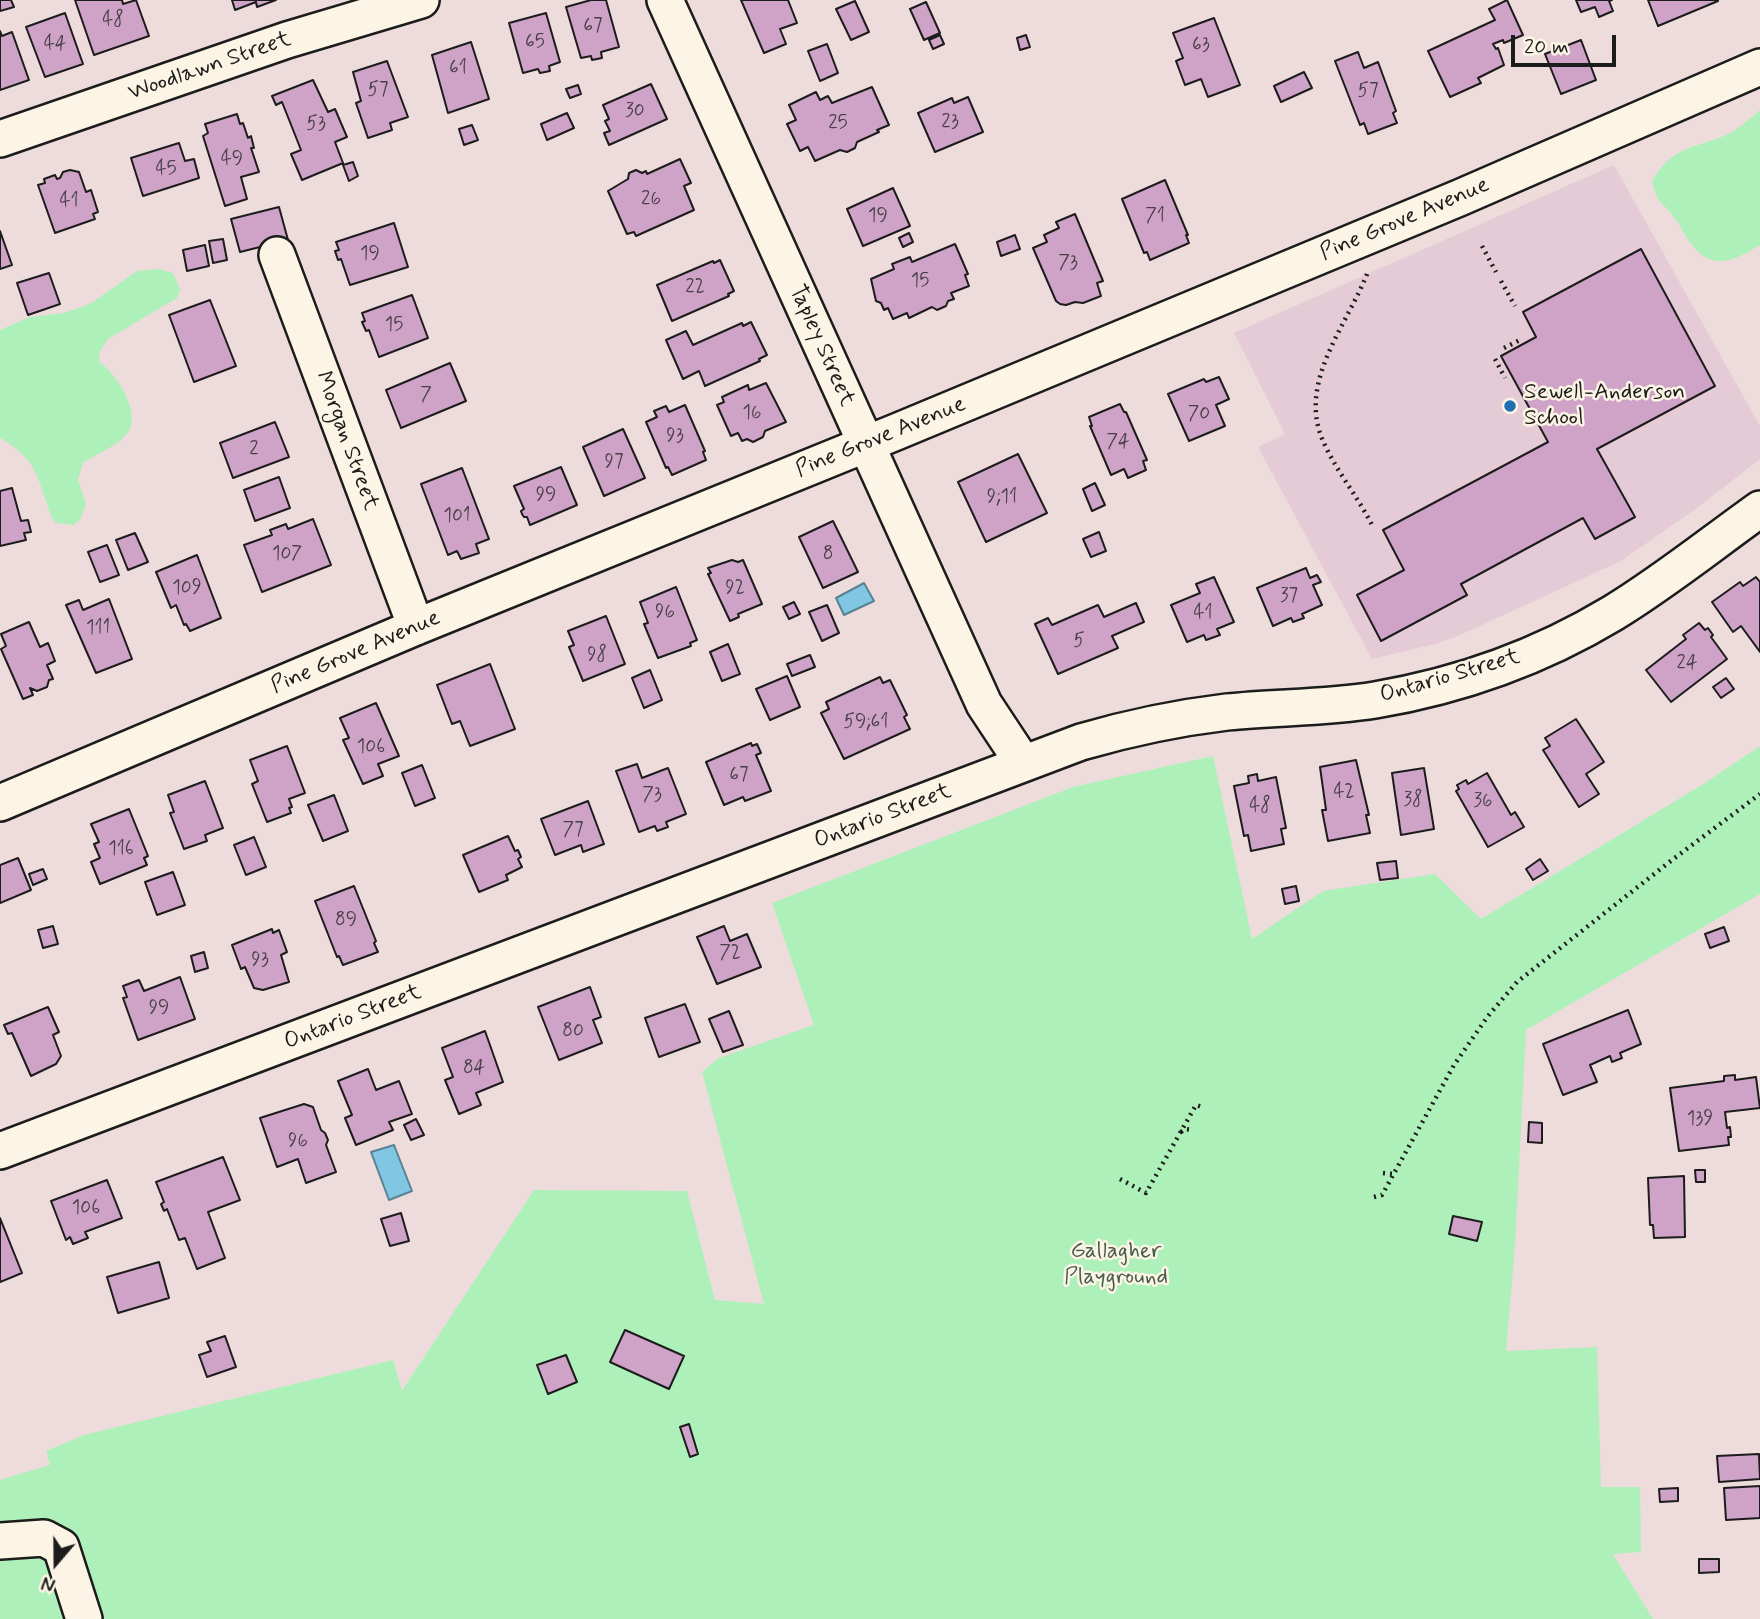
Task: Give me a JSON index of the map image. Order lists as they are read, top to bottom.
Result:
{
  "streets": {
    "street": [
      "Woodlawn Street",
      "Pine Grove Avenue",
      "Tapley Street",
      "Morgan Street",
      "Ontario Street"
    ]
  },
  "crossings": [
    ["Pine Grove Avenue", "Tapley Street"],
    ["Pine Grove Avenue", "Morgan Street"],
    ["Tapley Street", "Ontario Street"]
  ],
  "parks": ["Gallagher Playground"],
  "places": ["Sewell-Anderson School"],
  "house_numbers": [
    "48",
    "67",
    "65",
    "44",
    "63",
    "61",
    "57",
    "57",
    "30",
    "23",
    "25",
    "53",
    "49",
    "45",
    "26",
    "41",
    "19",
    "71",
    "19",
    "73",
    "15",
    "22",
    "15",
    "7",
    "16",
    "70",
    "93",
    "74",
    "2",
    "97",
    "99",
    "9;11",
    "101",
    "107",
    "8",
    "109",
    "92",
    "37",
    "96",
    "41",
    "111",
    "5",
    "98",
    "24",
    "59;61",
    "106",
    "67",
    "42",
    "73",
    "38",
    "36",
    "48",
    "77",
    "116",
    "89",
    "72",
    "93",
    "99",
    "80",
    "84",
    "139",
    "96",
    "106"
  ],
  "scale_bar": "20 m",
  "north": "bottom"
}
